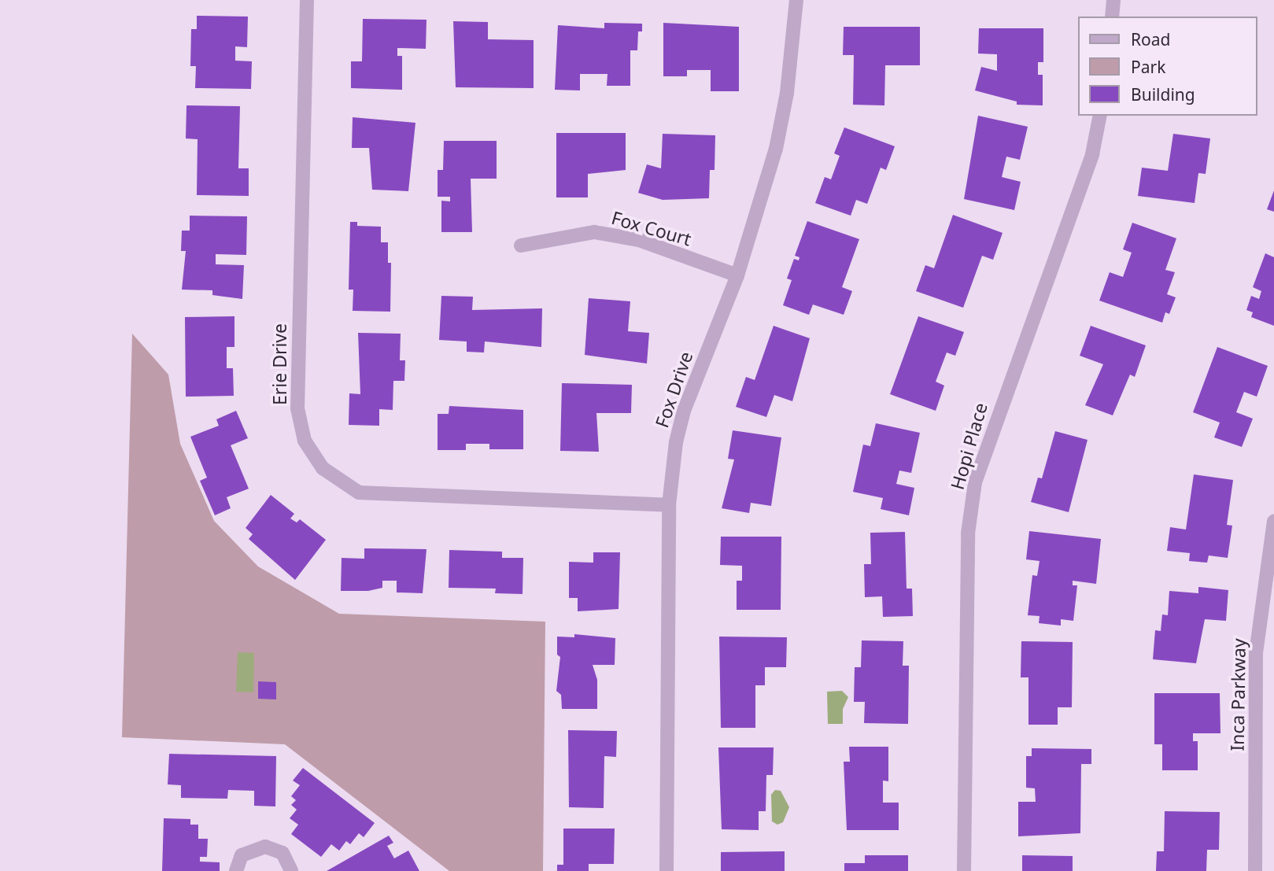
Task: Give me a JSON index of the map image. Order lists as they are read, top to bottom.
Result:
{
  "streets": {
    "street": [
      "Fox Court",
      "Erie Drive",
      "Fox Drive",
      "Hopi Place",
      "Inca Parkway"
    ]
  },
  "crossings": [
    ["Fox Court", "Fox Drive"],
    ["Erie Drive", "Fox Drive"]
  ],
  "legend": ["Road", "Park", "Building"]
}
